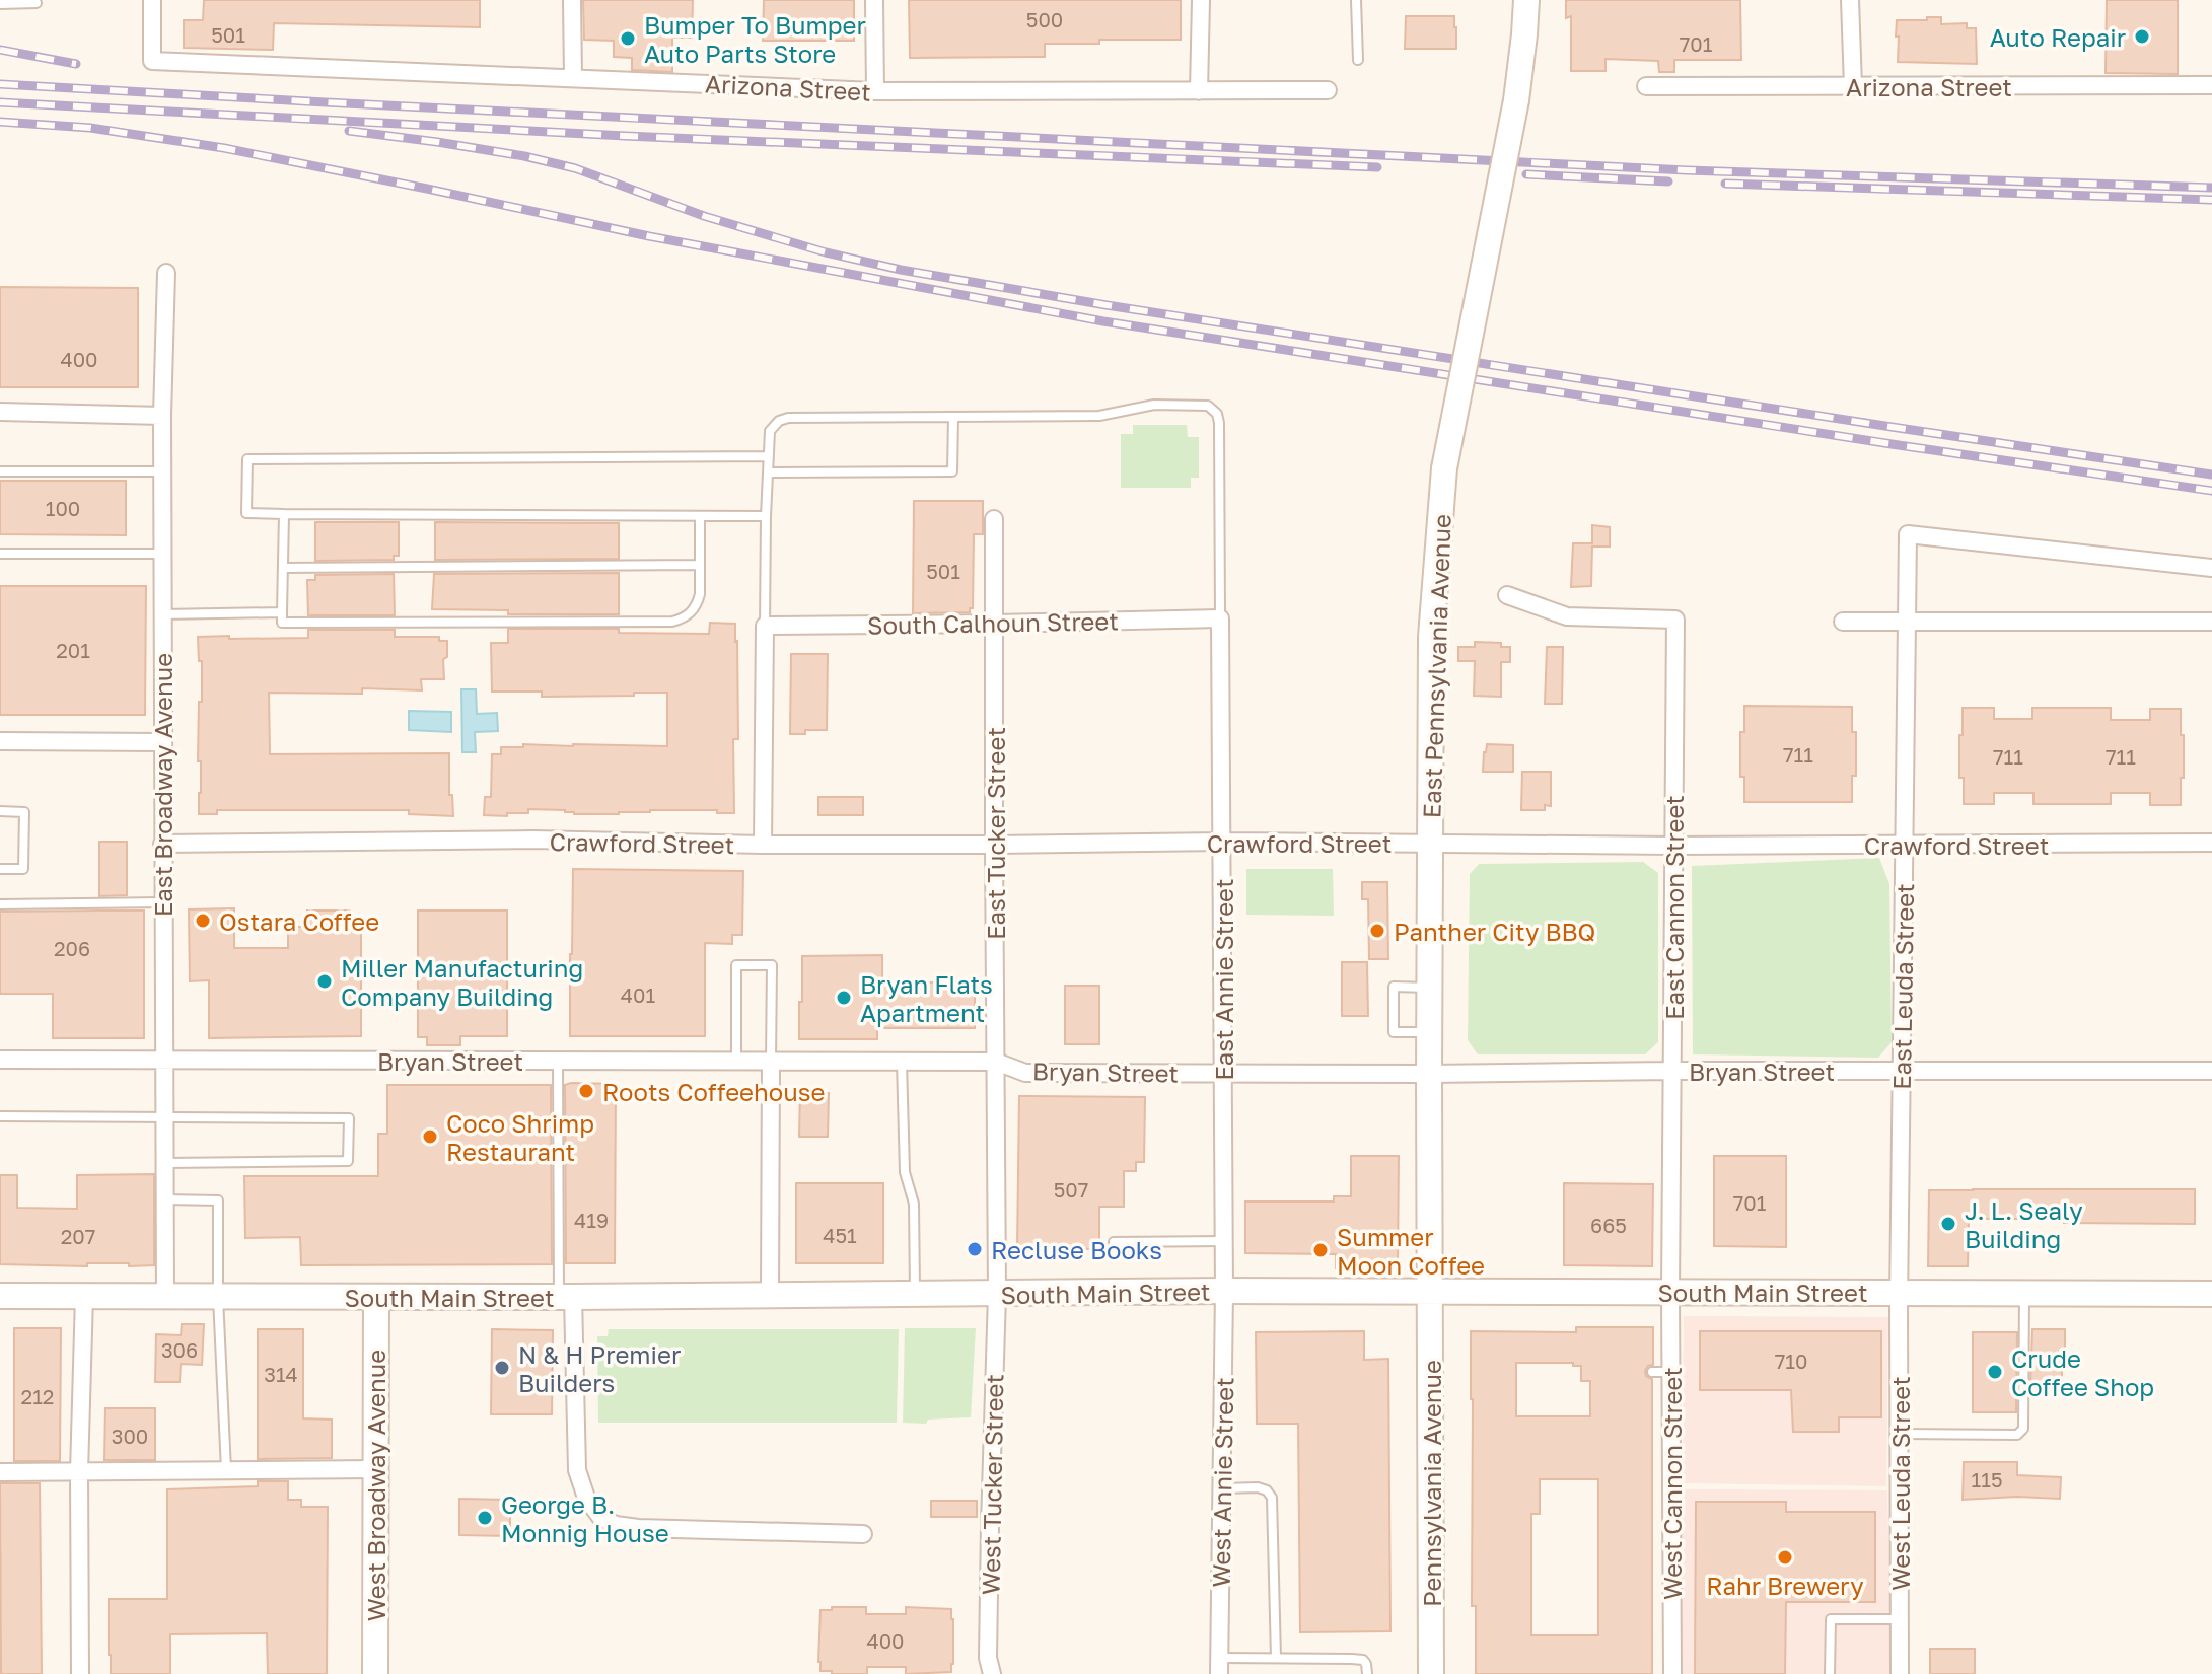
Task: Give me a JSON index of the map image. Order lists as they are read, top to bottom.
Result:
{
  "streets": {
    "street": [
      "Arizona Street",
      "South Calhoun Street",
      "East Pennsylvania Avenue",
      "East Broadway Avenue",
      "East Tucker Street",
      "Crawford Street",
      "East Cannon Street",
      "East Annie Street",
      "East Leuda Street",
      "Bryan Street",
      "South Main Street",
      "West Annie Street",
      "Pennsylvania Avenue",
      "West Cannon Street",
      "West Leuda Street",
      "West Tucker Street",
      "West Broadway Avenue"
    ]
  },
  "crossings": [
    ["South Calhoun Street", "East Tucker Street"],
    ["South Calhoun Street", "East Annie Street"],
    ["East Pennsylvania Avenue", "Crawford Street"],
    ["East Pennsylvania Avenue", "Bryan Street"],
    ["East Pennsylvania Avenue", "South Main Street"],
    ["East Pennsylvania Avenue", "Pennsylvania Avenue"],
    ["East Broadway Avenue", "Crawford Street"],
    ["East Broadway Avenue", "Bryan Street"],
    ["East Broadway Avenue", "South Main Street"],
    ["East Tucker Street", "Crawford Street"],
    ["East Tucker Street", "Bryan Street"],
    ["East Tucker Street", "South Main Street"],
    ["East Tucker Street", "West Tucker Street"],
    ["Crawford Street", "East Cannon Street"],
    ["Crawford Street", "East Annie Street"],
    ["Crawford Street", "East Leuda Street"],
    ["East Cannon Street", "Bryan Street"],
    ["East Cannon Street", "South Main Street"],
    ["East Cannon Street", "West Cannon Street"],
    ["East Annie Street", "Bryan Street"],
    ["East Annie Street", "South Main Street"],
    ["East Annie Street", "West Annie Street"],
    ["East Leuda Street", "Bryan Street"],
    ["East Leuda Street", "South Main Street"],
    ["East Leuda Street", "West Leuda Street"],
    ["South Main Street", "West Annie Street"],
    ["South Main Street", "Pennsylvania Avenue"],
    ["South Main Street", "West Cannon Street"],
    ["South Main Street", "West Leuda Street"],
    ["South Main Street", "West Tucker Street"],
    ["South Main Street", "West Broadway Avenue"]
  ],
  "places": [
    "Auto Repair",
    "Bumper To Bumper Auto Parts Store",
    "Ostara Coffee",
    "Panther City BBQ",
    "Miller Manufacturing Company Building",
    "Bryan Flats Apartment",
    "Roots Coffeehouse",
    "Coco Shrimp Restaurant",
    "J. L. Sealy Building",
    "Recluse Books",
    "Summer Moon Coffee",
    "N & H Premier Builders",
    "Crude Coffee Shop",
    "George B. Monnig House",
    "Rahr Brewery"
  ],
  "house_numbers": [
    "500",
    "501",
    "701",
    "400",
    "100",
    "501",
    "201",
    "711",
    "711",
    "711",
    "206",
    "401",
    "507",
    "701",
    "419",
    "665",
    "451",
    "207",
    "306",
    "710",
    "314",
    "212",
    "300",
    "115",
    "400"
  ]
}
